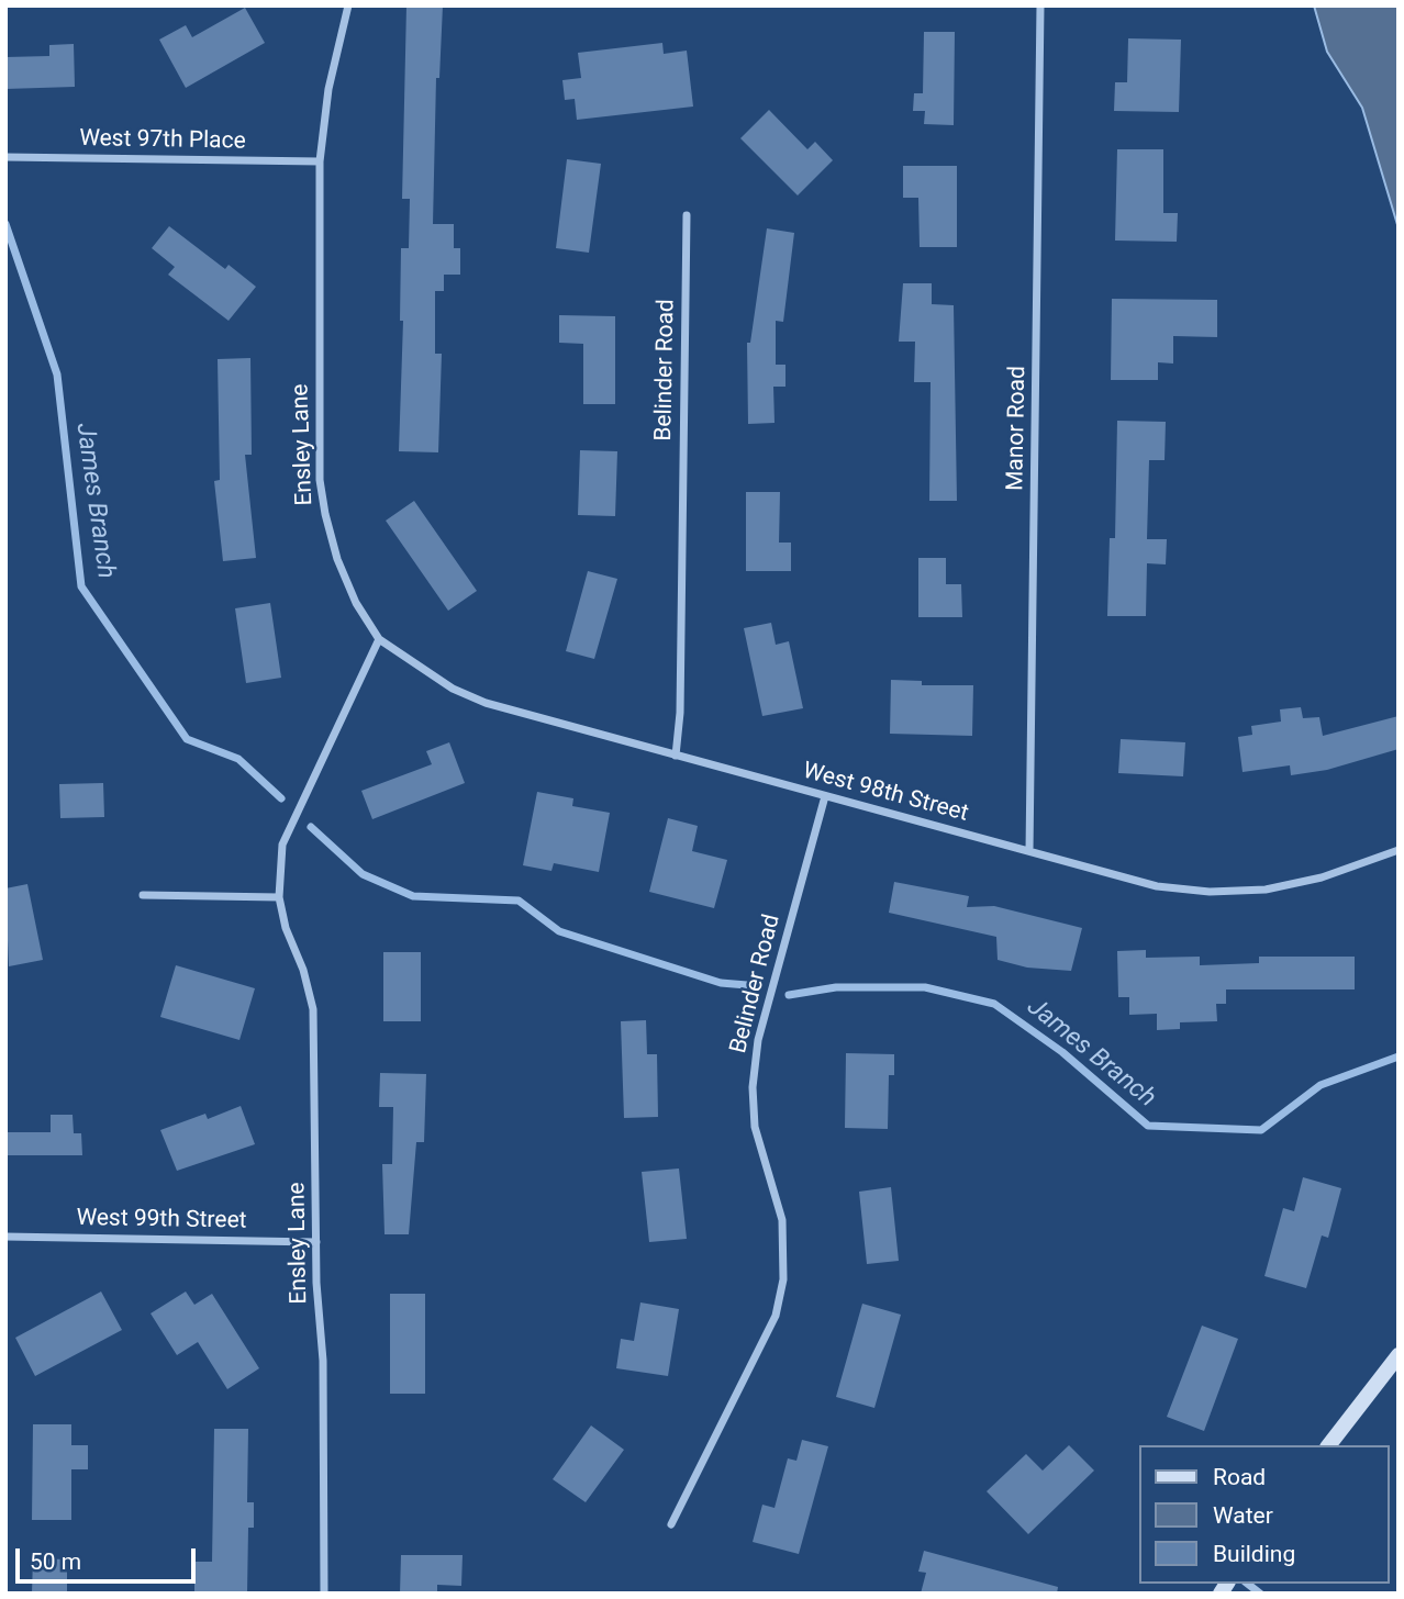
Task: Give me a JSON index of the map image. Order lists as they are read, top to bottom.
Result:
{
  "streets": {
    "street": [
      "West 97th Place",
      "Belinder Road",
      "Manor Road",
      "Ensley Lane",
      "West 98th Street",
      "West 99th Street"
    ]
  },
  "crossings": [
    ["West 97th Place", "Ensley Lane"],
    ["Belinder Road", "West 98th Street"],
    ["Manor Road", "West 98th Street"],
    ["Ensley Lane", "West 98th Street"],
    ["Ensley Lane", "West 99th Street"]
  ],
  "water": ["James Branch"],
  "legend": ["Road", "Water", "Building"],
  "scale_bar": "50 m"
}
